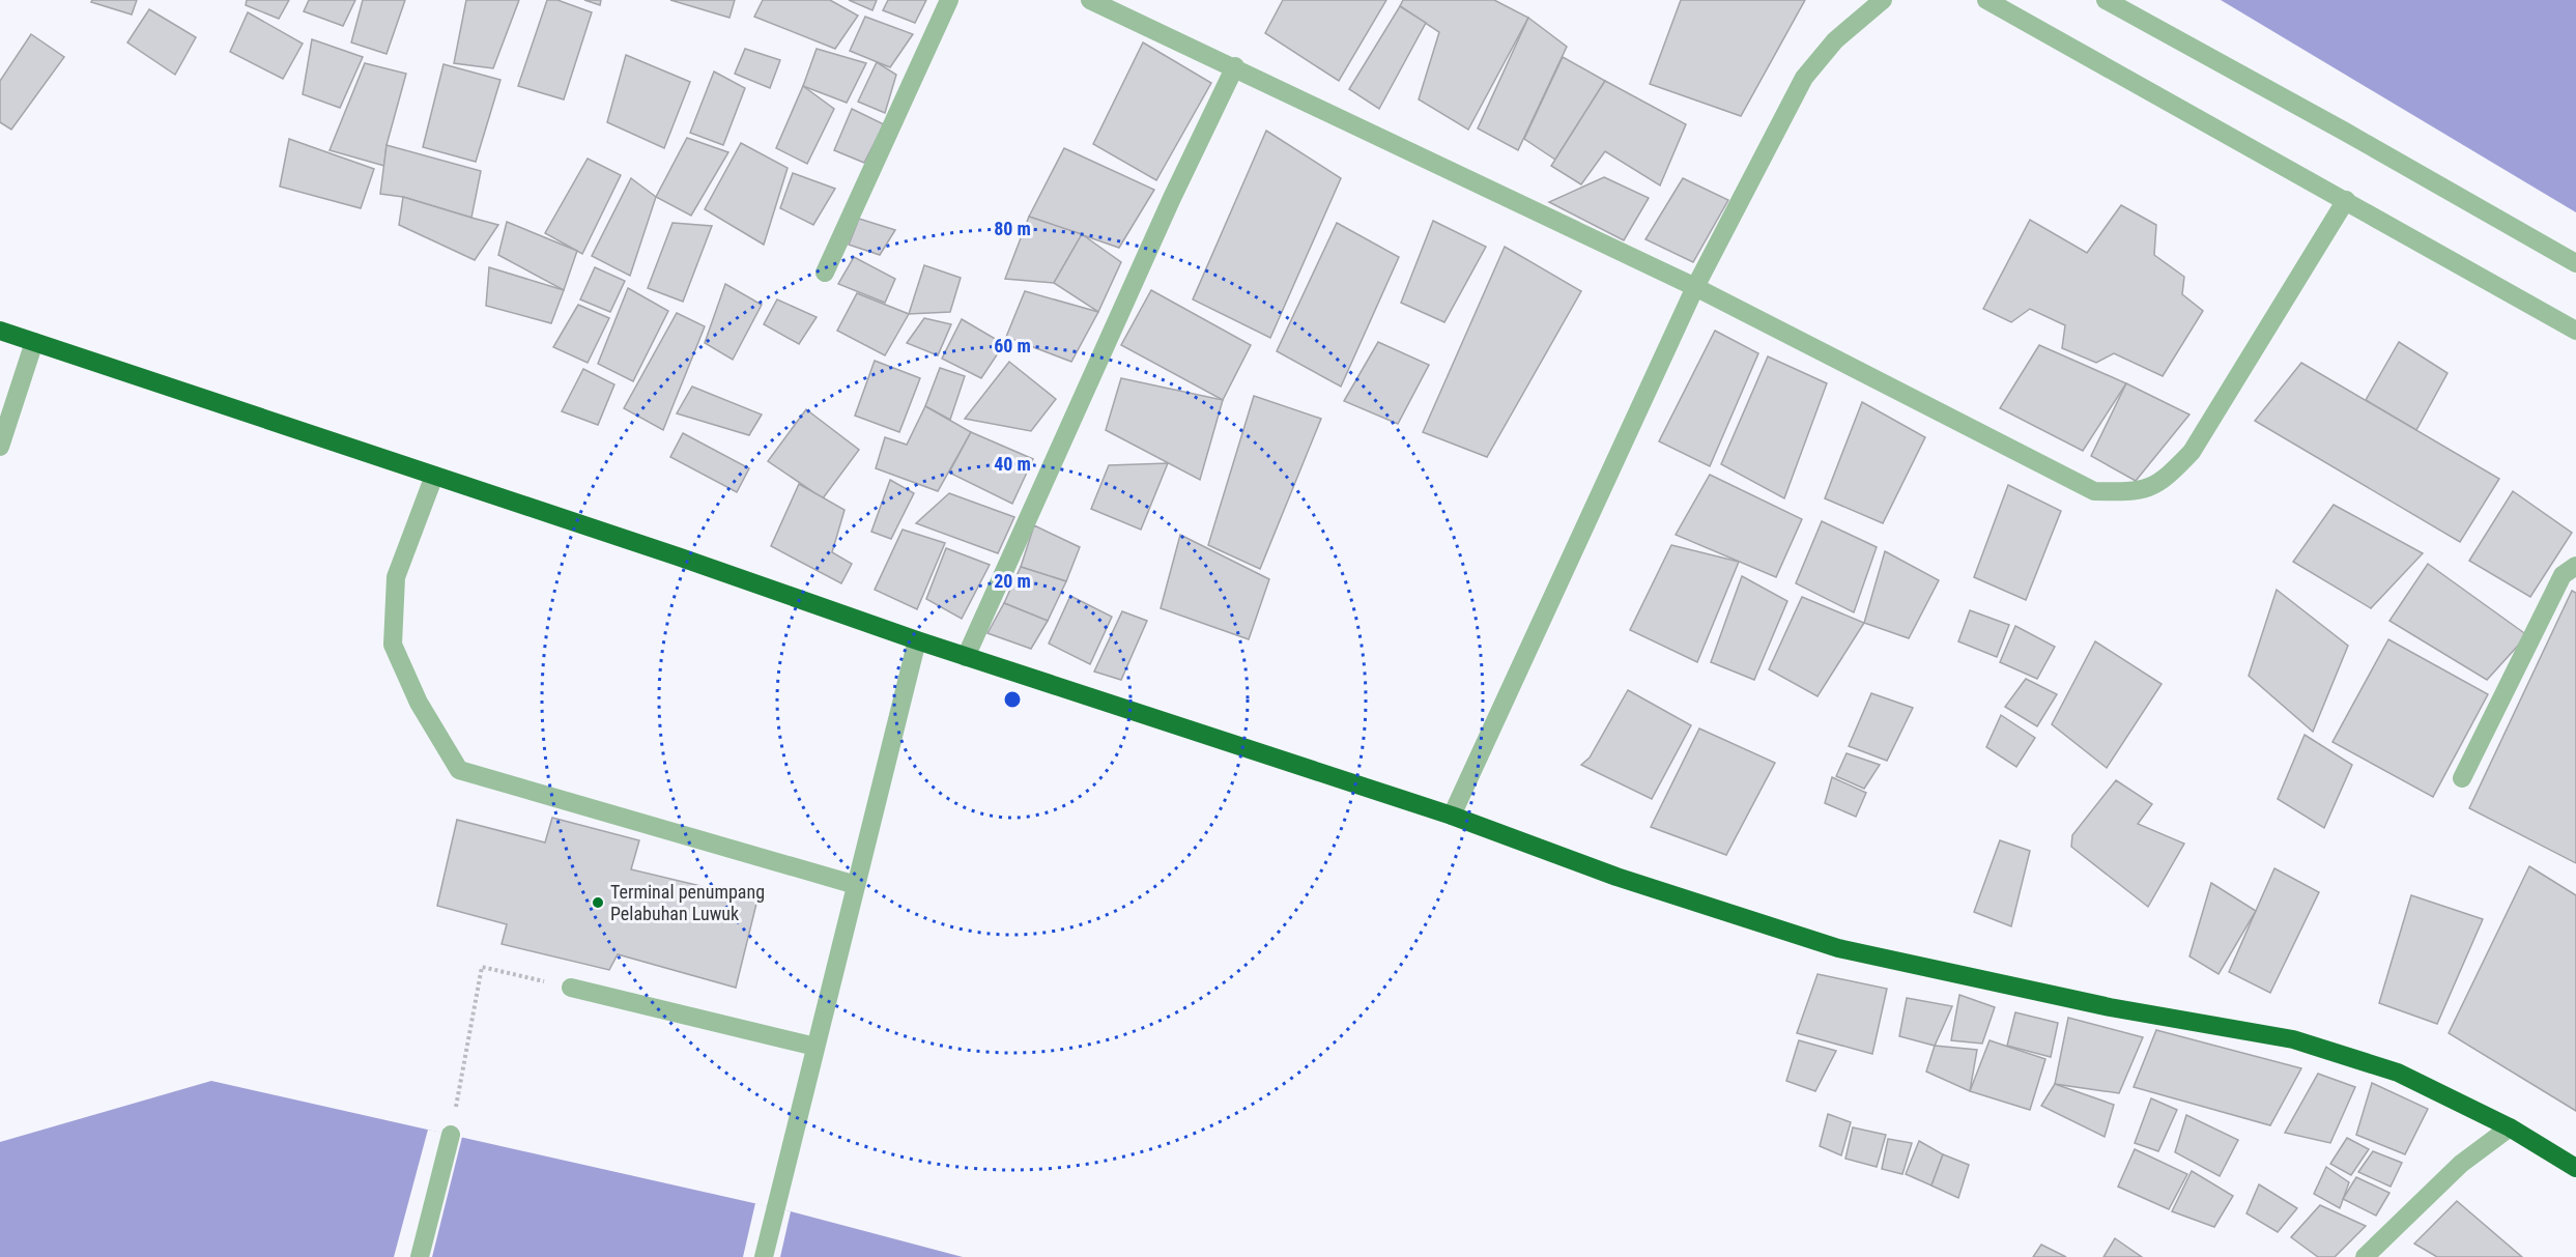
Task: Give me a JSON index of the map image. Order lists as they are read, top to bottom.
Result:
{
  "places": ["Terminal penumpang Pelabuhan Luwuk"],
  "rings": [
    "80 m",
    "60 m",
    "40 m",
    "20 m"
  ]
}
